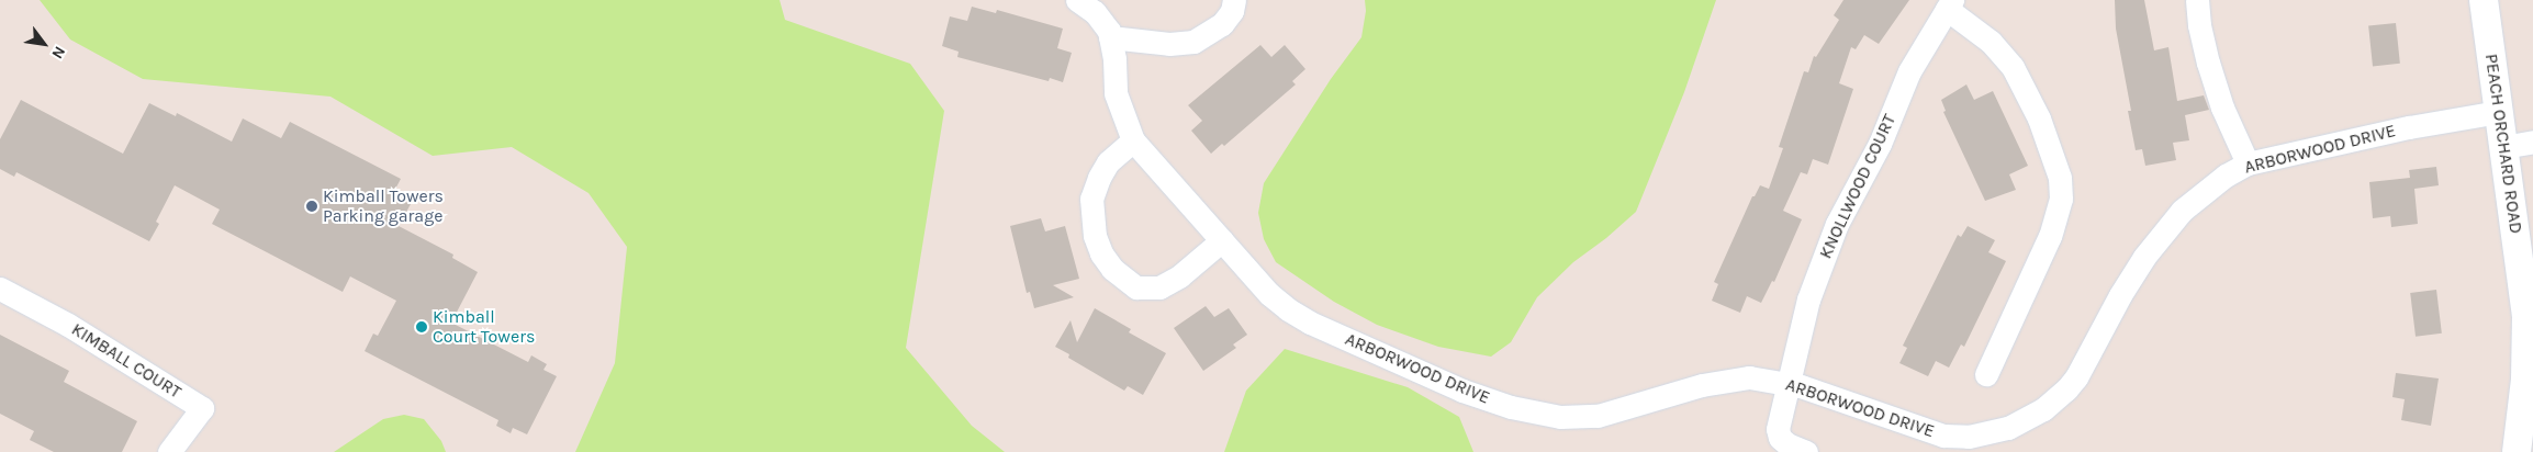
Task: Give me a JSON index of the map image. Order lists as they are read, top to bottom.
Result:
{
  "streets": {
    "street": [
      "PEACH ORCHARD ROAD",
      "ARBORWOOD DRIVE",
      "KNOLLWOOD COURT",
      "KIMBALL COURT"
    ]
  },
  "crossings": [
    ["PEACH ORCHARD ROAD", "ARBORWOOD DRIVE"],
    ["ARBORWOOD DRIVE", "KNOLLWOOD COURT"]
  ],
  "places": ["Kimball Towers Parking garage", "Kimball Court Towers"],
  "north": "bottom right"
}
